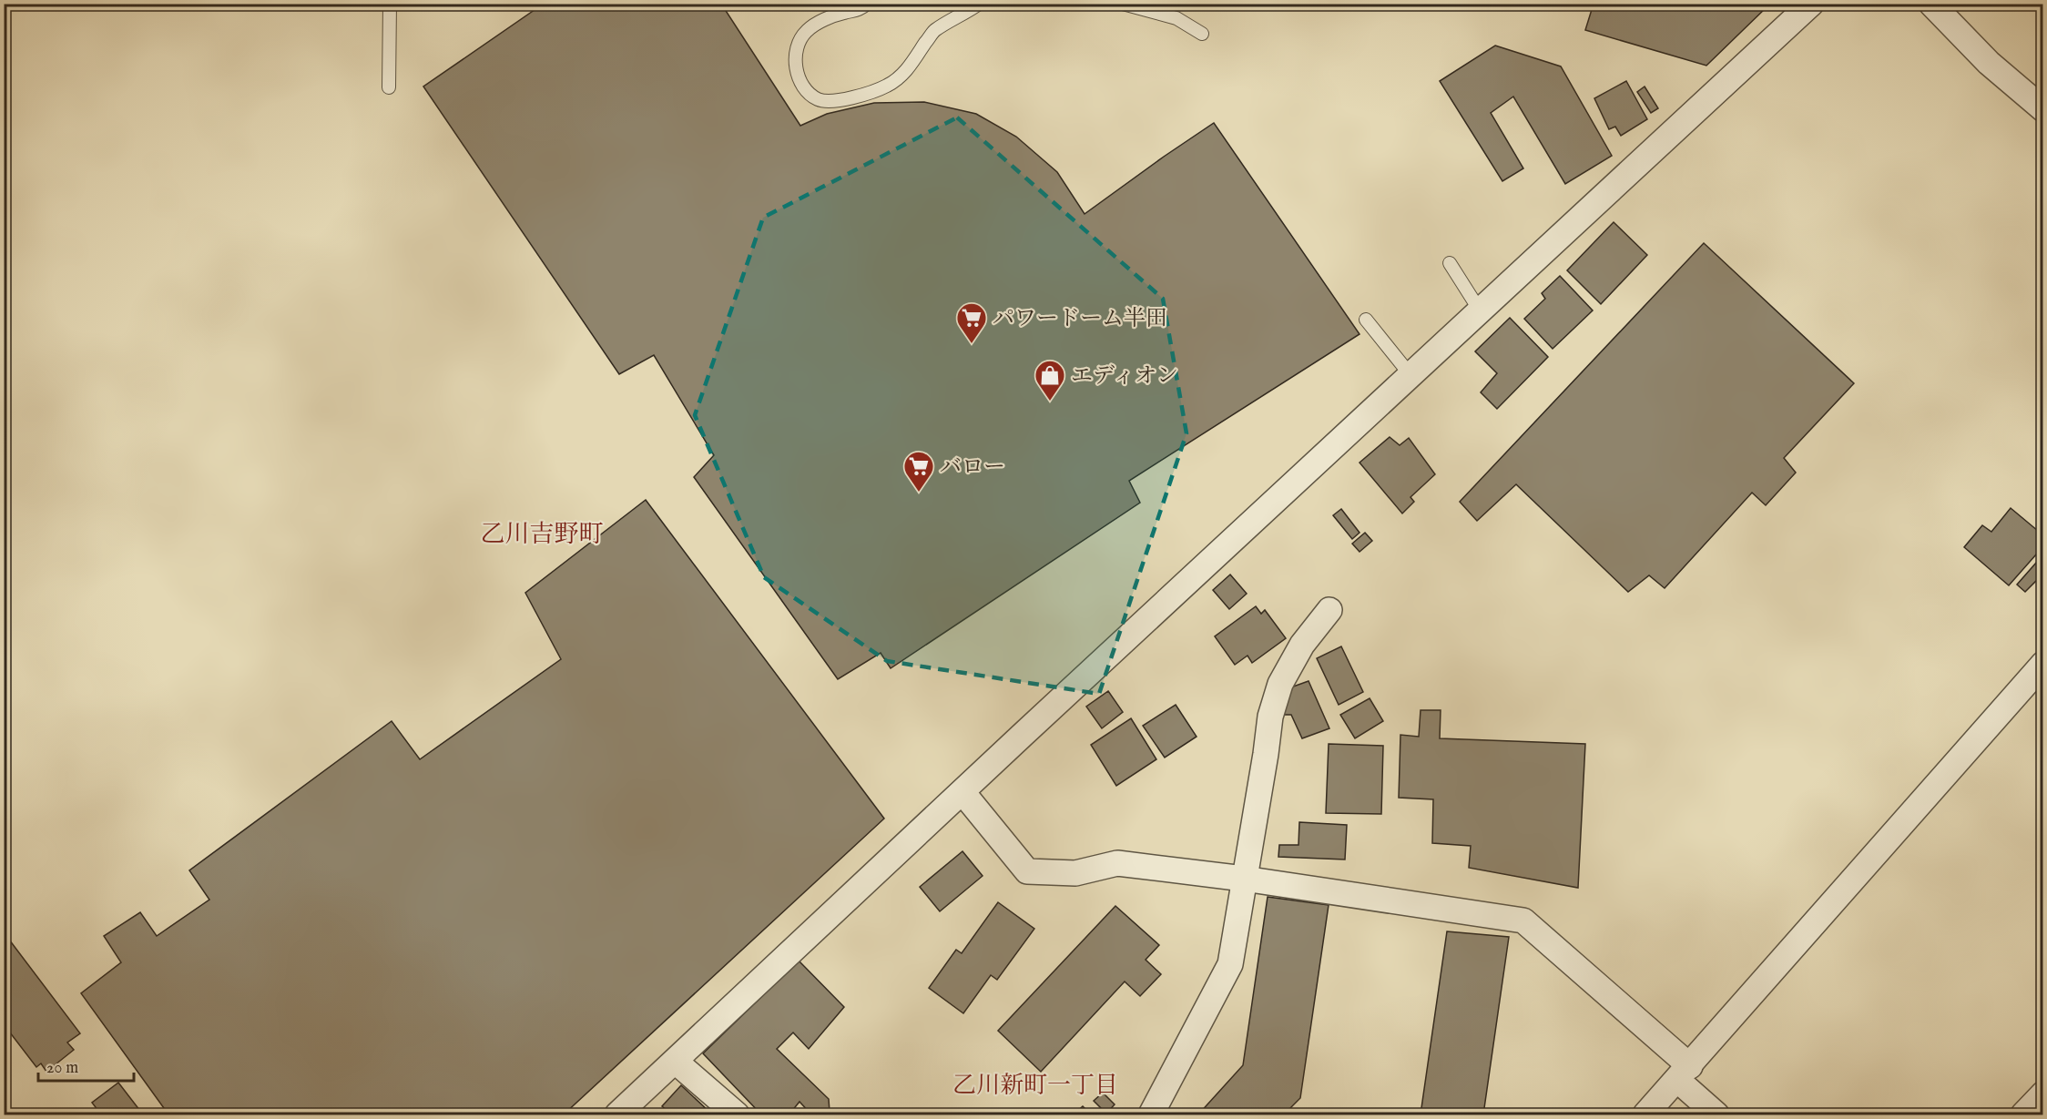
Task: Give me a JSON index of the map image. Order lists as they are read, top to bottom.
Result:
{
  "districts": ["乙川吉野町", "乙川新町一丁目"],
  "places": {
    "supermarket": ["パワードーム半田", "バロー"],
    "shop": ["エディオン"]
  },
  "scale_bar": "20 m"
}
